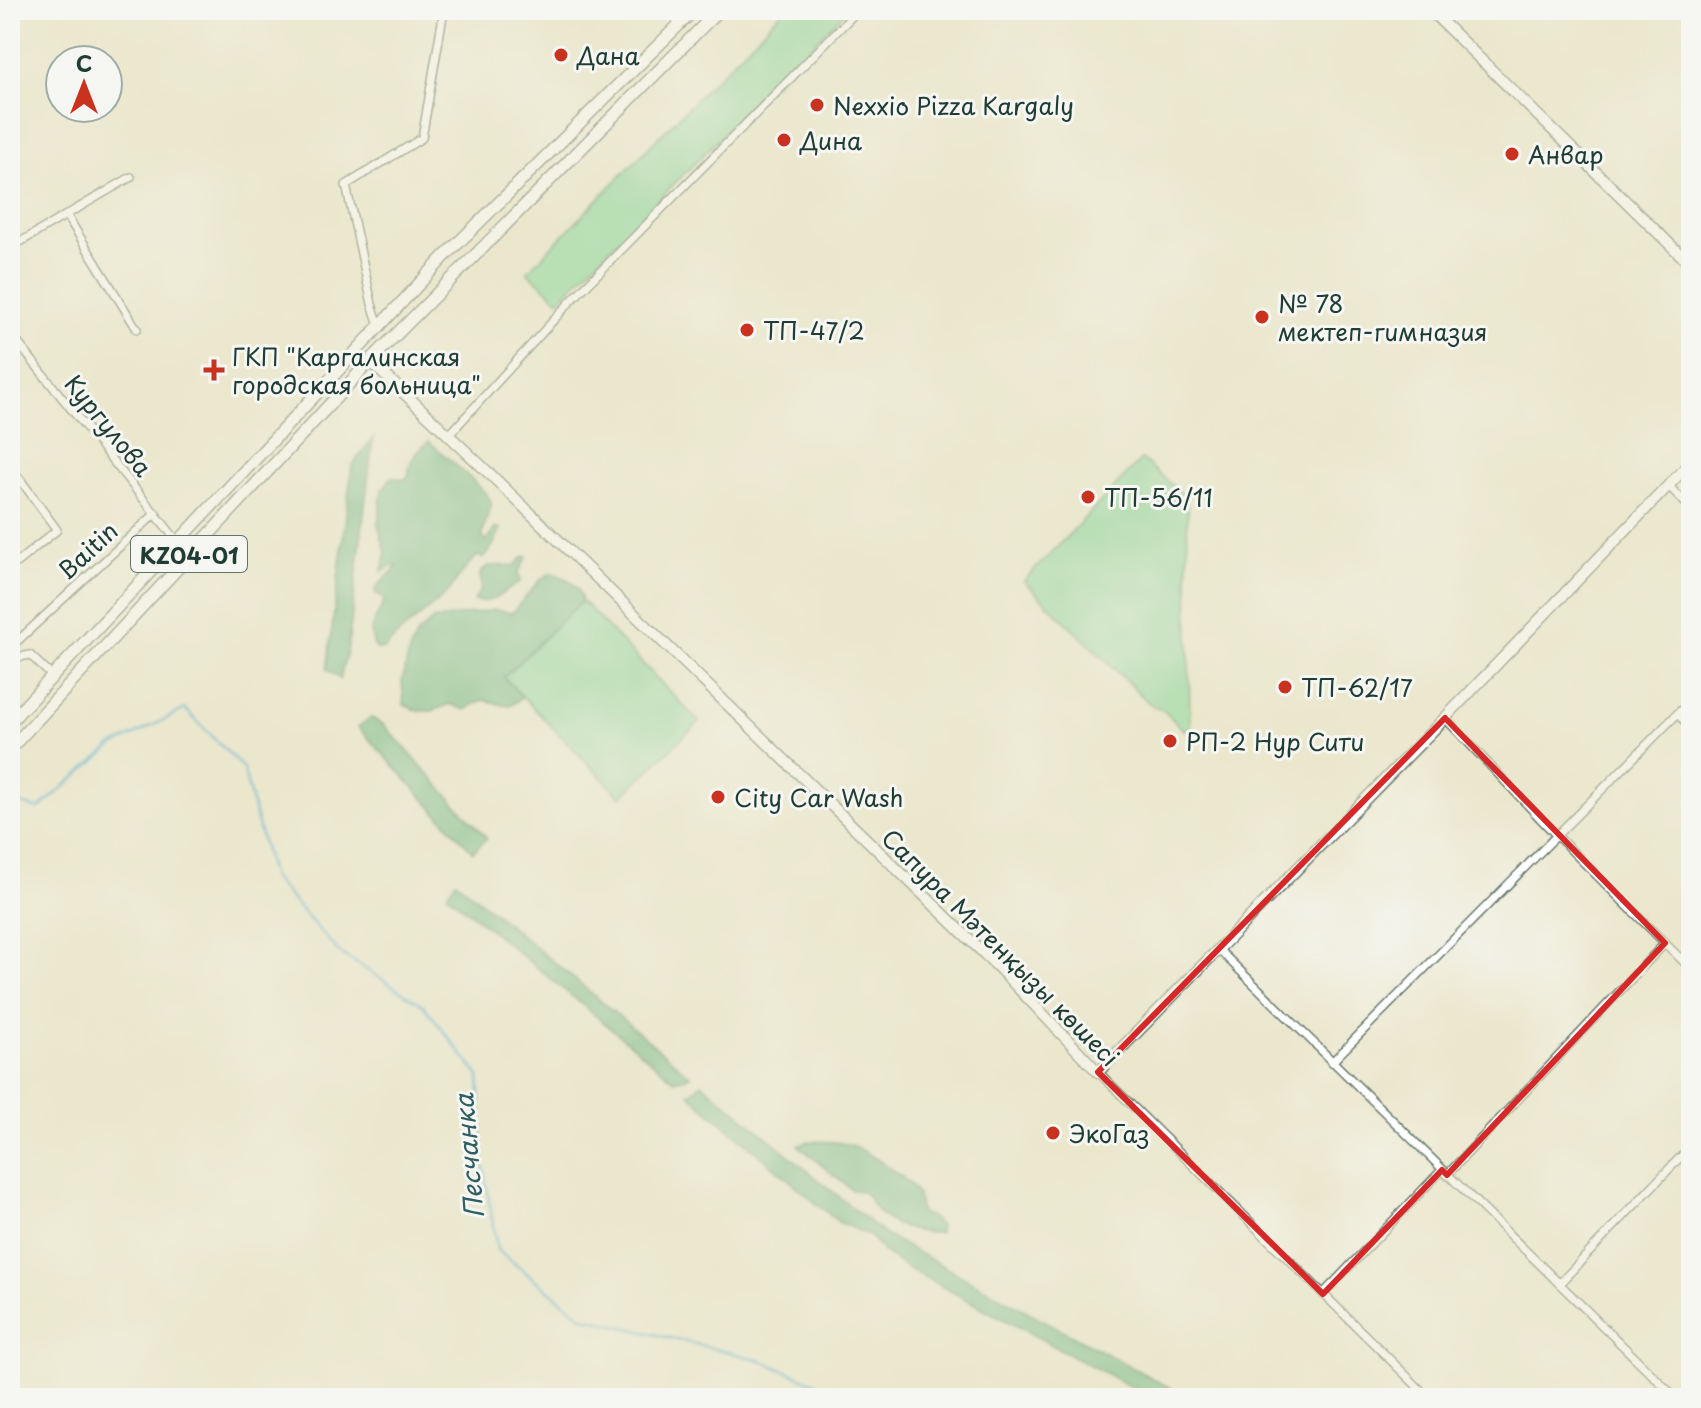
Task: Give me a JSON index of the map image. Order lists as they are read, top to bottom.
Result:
{
  "streets": {
    "main road": ["KZ04-01"],
    "street": ["Кургулова", "Baitin", "Сапура Мәтенқызы көшесі"]
  },
  "crossings": [
    ["Кургулова", "Baitin"],
    ["Кургулова", "KZ04-01"],
    ["KZ04-01", "Сапура Мәтенқызы көшесі"]
  ],
  "water": ["Песчанка"],
  "places": {
    "other": [
      "Дана",
      "Nexxio Pizza Kargaly",
      "Дина",
      "Анвар",
      "№ 78 мектеп-гимназия",
      "ТП-47/2",
      "ТП-56/11",
      "ТП-62/17",
      "РП-2 Нур Сити",
      "City Car Wash",
      "ЭкоГаз"
    ],
    "health": ["ГКП \"Каргалинская городская больница\""]
  },
  "north": "top"
}
